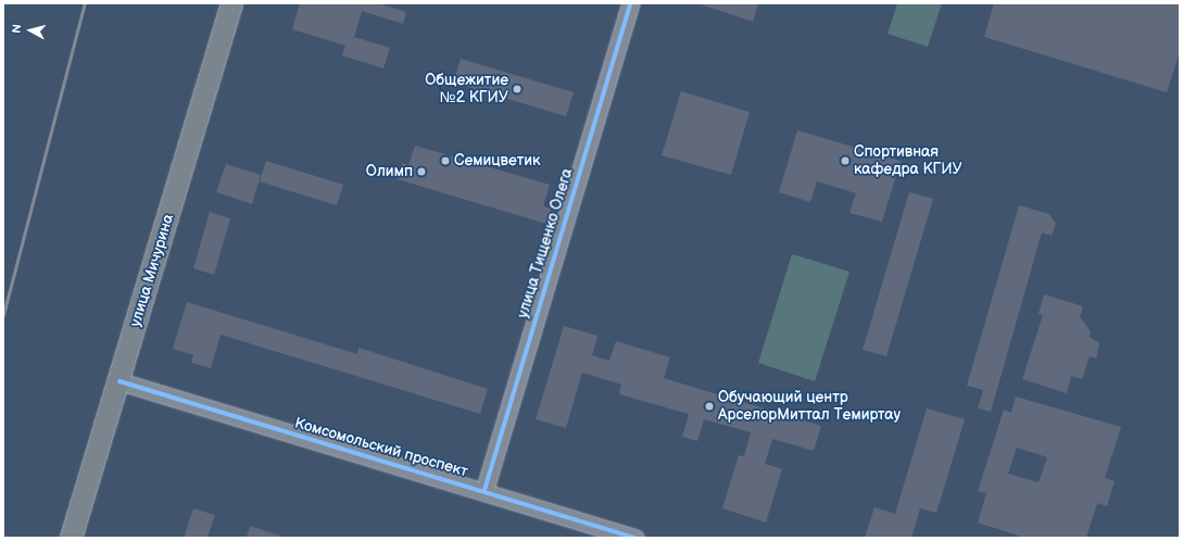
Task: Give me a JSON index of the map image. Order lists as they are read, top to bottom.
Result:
{
  "streets": {
    "main road": ["улица Мичурина"],
    "street": ["улица Тищенко Олега", "Комсомольский проспект"]
  },
  "crossings": [
    ["улица Тищенко Олега", "Комсомольский проспект"],
    ["улица Мичурина", "Комсомольский проспект"]
  ],
  "places": [
    "Общежитие №2 КГИУ",
    "Семицветик",
    "Спортивная кафедра КГИУ",
    "Олимп",
    "Обучающий центр АрселорМиттал Темиртау"
  ],
  "north": "left"
}
